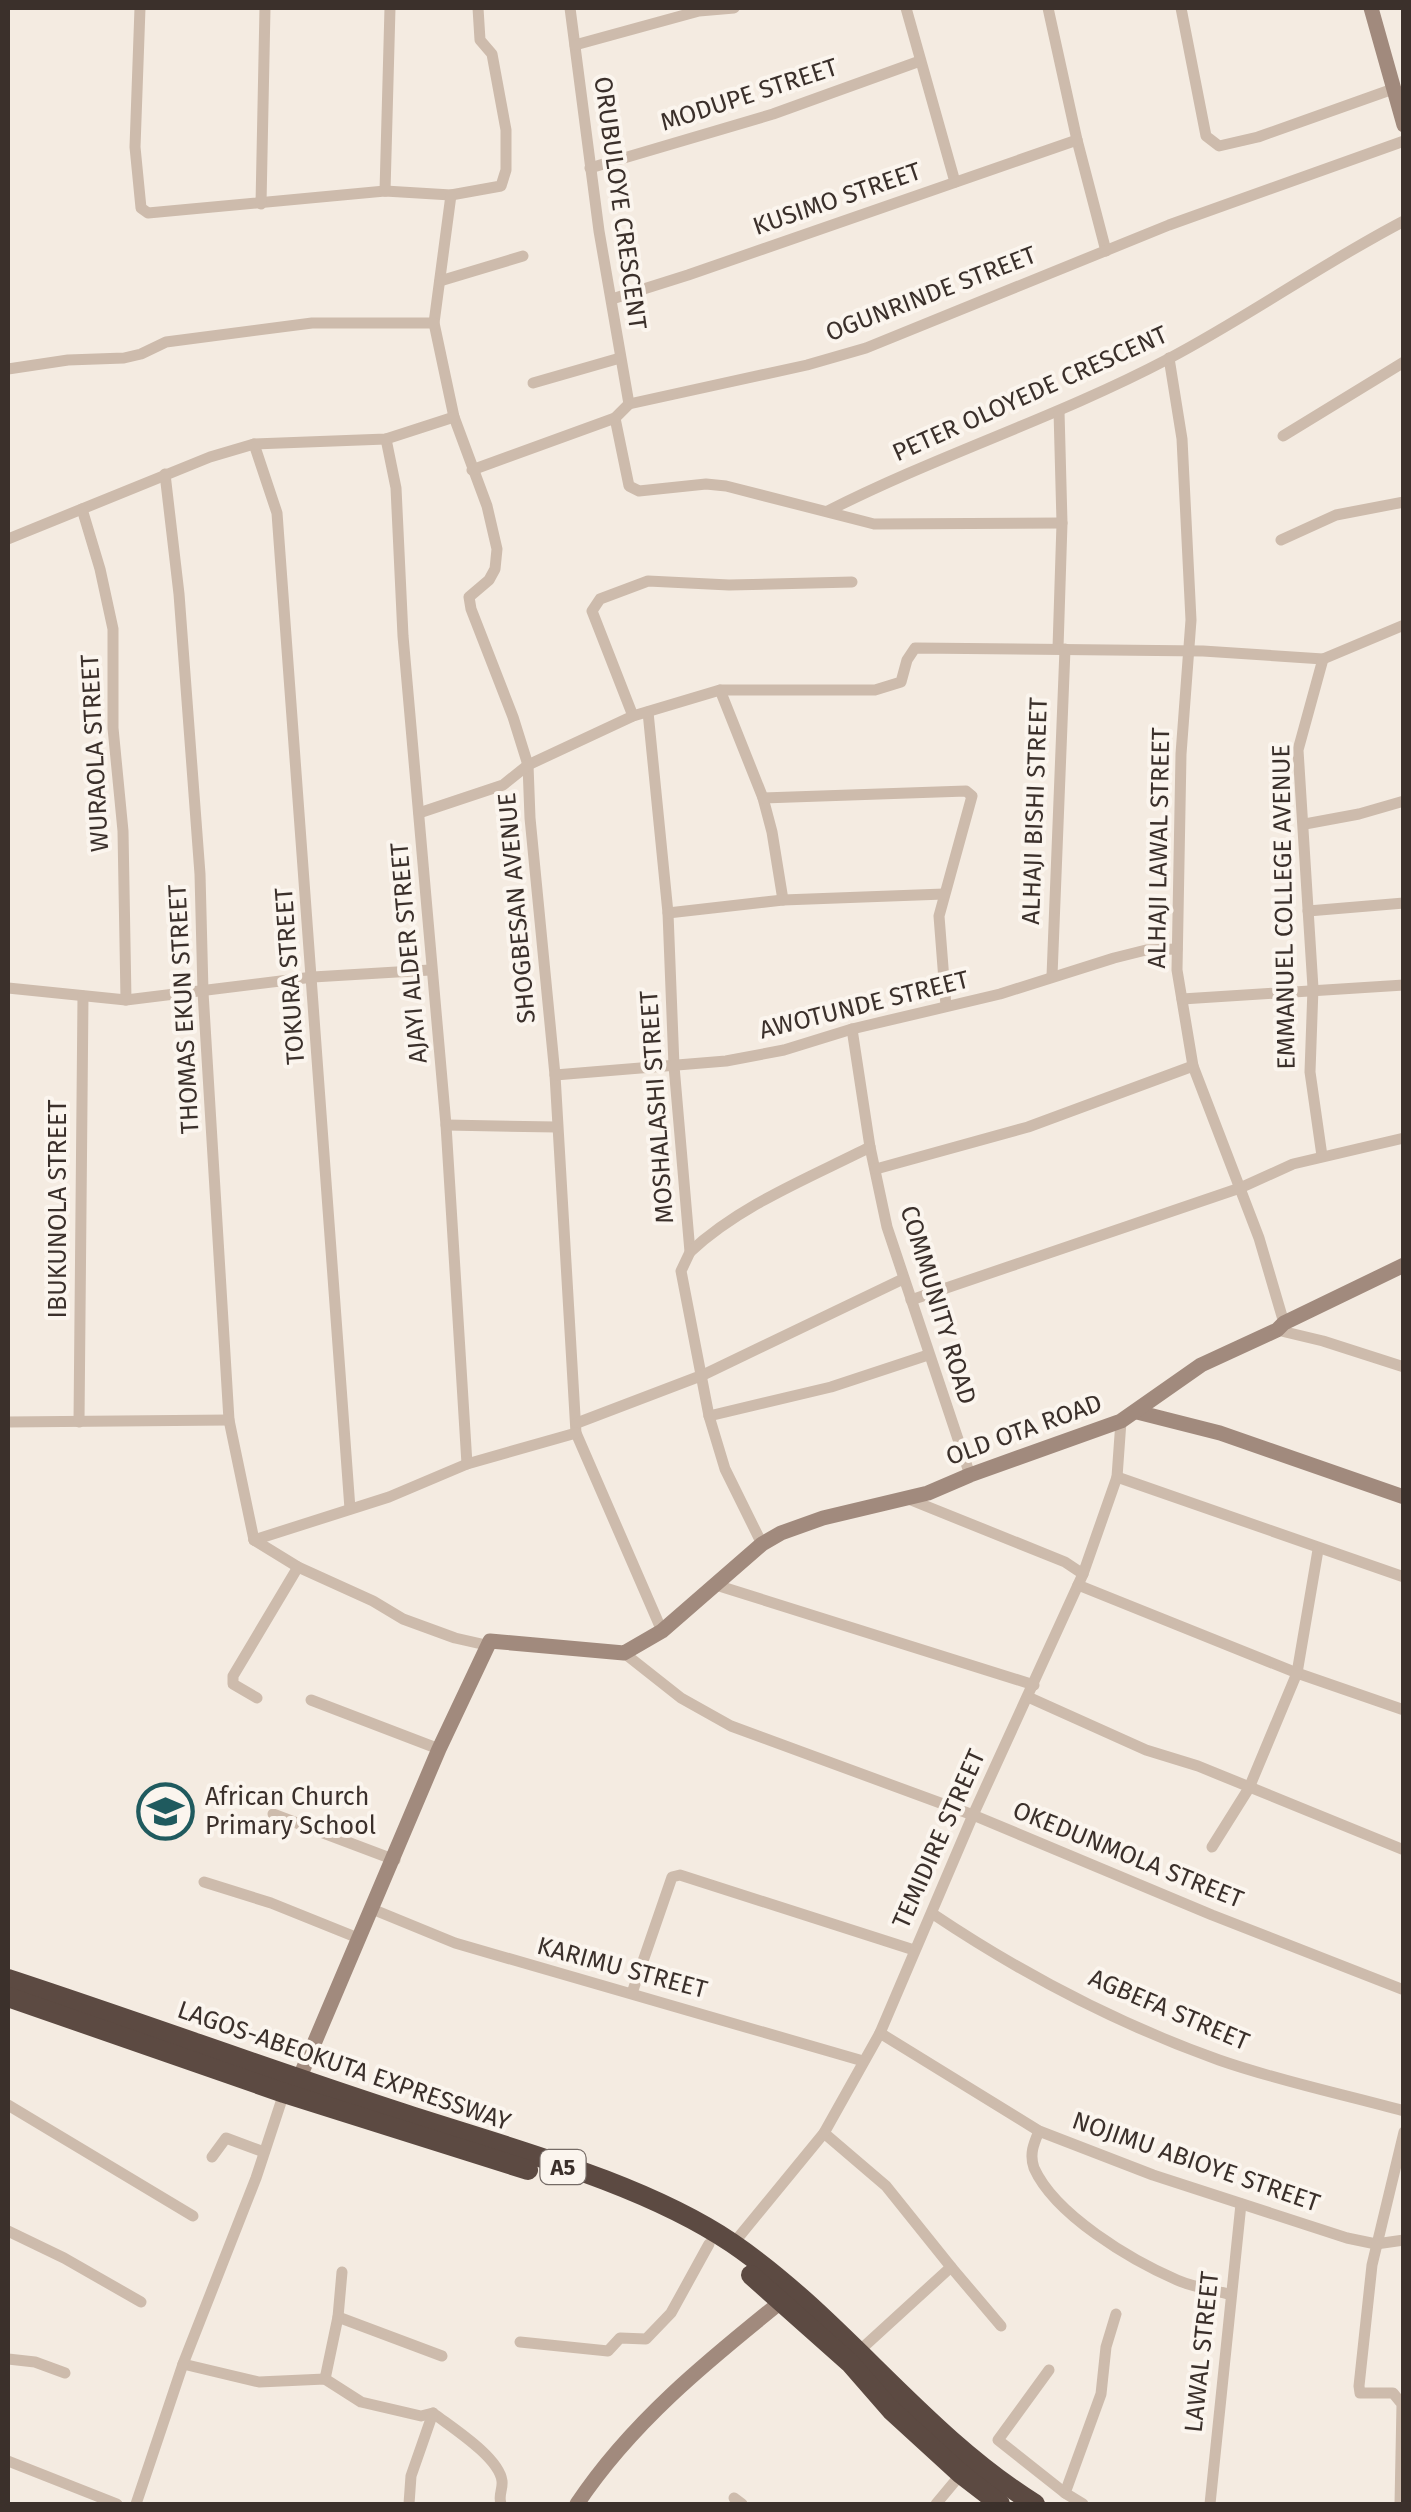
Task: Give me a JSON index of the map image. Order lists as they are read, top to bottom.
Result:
{
  "streets": {
    "highway": ["LAGOS-ABEOKUTA EXPRESSWAY", "A5"],
    "street": [
      "MODUPE STREET",
      "KUSIMO STREET",
      "ORUBULOYE CRESCENT",
      "OGUNRINDE STREET",
      "PETER OLOYEDE CRESCENT",
      "WURAOLA STREET",
      "ALHAJI BISHI STREET",
      "ALHAJI LAWAL STREET",
      "EMMANUEL COLLEGE AVENUE",
      "SHOGBESAN AVENUE",
      "AJAYI ALDER STREET",
      "TOKURA STREET",
      "AWOTUNDE STREET",
      "THOMAS EKUN STREET",
      "MOSHALASHI STREET",
      "IBUKUNOLA STREET",
      "COMMUNITY ROAD",
      "OLD OTA ROAD",
      "TEMIDIRE STREET",
      "OKEDUNMOLA STREET",
      "KARIMU STREET",
      "AGBEFA STREET",
      "NOJIMU ABIOYE STREET",
      "LAWAL STREET"
    ]
  },
  "crossings": [
    ["MODUPE STREET", "ORUBULOYE CRESCENT"],
    ["KUSIMO STREET", "ORUBULOYE CRESCENT"],
    ["ORUBULOYE CRESCENT", "OGUNRINDE STREET"],
    ["PETER OLOYEDE CRESCENT", "ALHAJI BISHI STREET"],
    ["PETER OLOYEDE CRESCENT", "ALHAJI LAWAL STREET"],
    ["ALHAJI BISHI STREET", "AWOTUNDE STREET"],
    ["ALHAJI LAWAL STREET", "AWOTUNDE STREET"],
    ["ALHAJI LAWAL STREET", "OLD OTA ROAD"],
    ["SHOGBESAN AVENUE", "AWOTUNDE STREET"],
    ["SHOGBESAN AVENUE", "OLD OTA ROAD"],
    ["AWOTUNDE STREET", "MOSHALASHI STREET"],
    ["AWOTUNDE STREET", "COMMUNITY ROAD"],
    ["MOSHALASHI STREET", "OLD OTA ROAD"],
    ["COMMUNITY ROAD", "OLD OTA ROAD"],
    ["OLD OTA ROAD", "TEMIDIRE STREET"],
    ["OLD OTA ROAD", "OKEDUNMOLA STREET"],
    ["TEMIDIRE STREET", "OKEDUNMOLA STREET"],
    ["TEMIDIRE STREET", "KARIMU STREET"],
    ["TEMIDIRE STREET", "AGBEFA STREET"],
    ["TEMIDIRE STREET", "LAGOS-ABEOKUTA EXPRESSWAY"],
    ["TEMIDIRE STREET", "NOJIMU ABIOYE STREET"],
    ["NOJIMU ABIOYE STREET", "LAWAL STREET"]
  ],
  "places": {
    "school or university": ["African Church Primary School"]
  }
}
